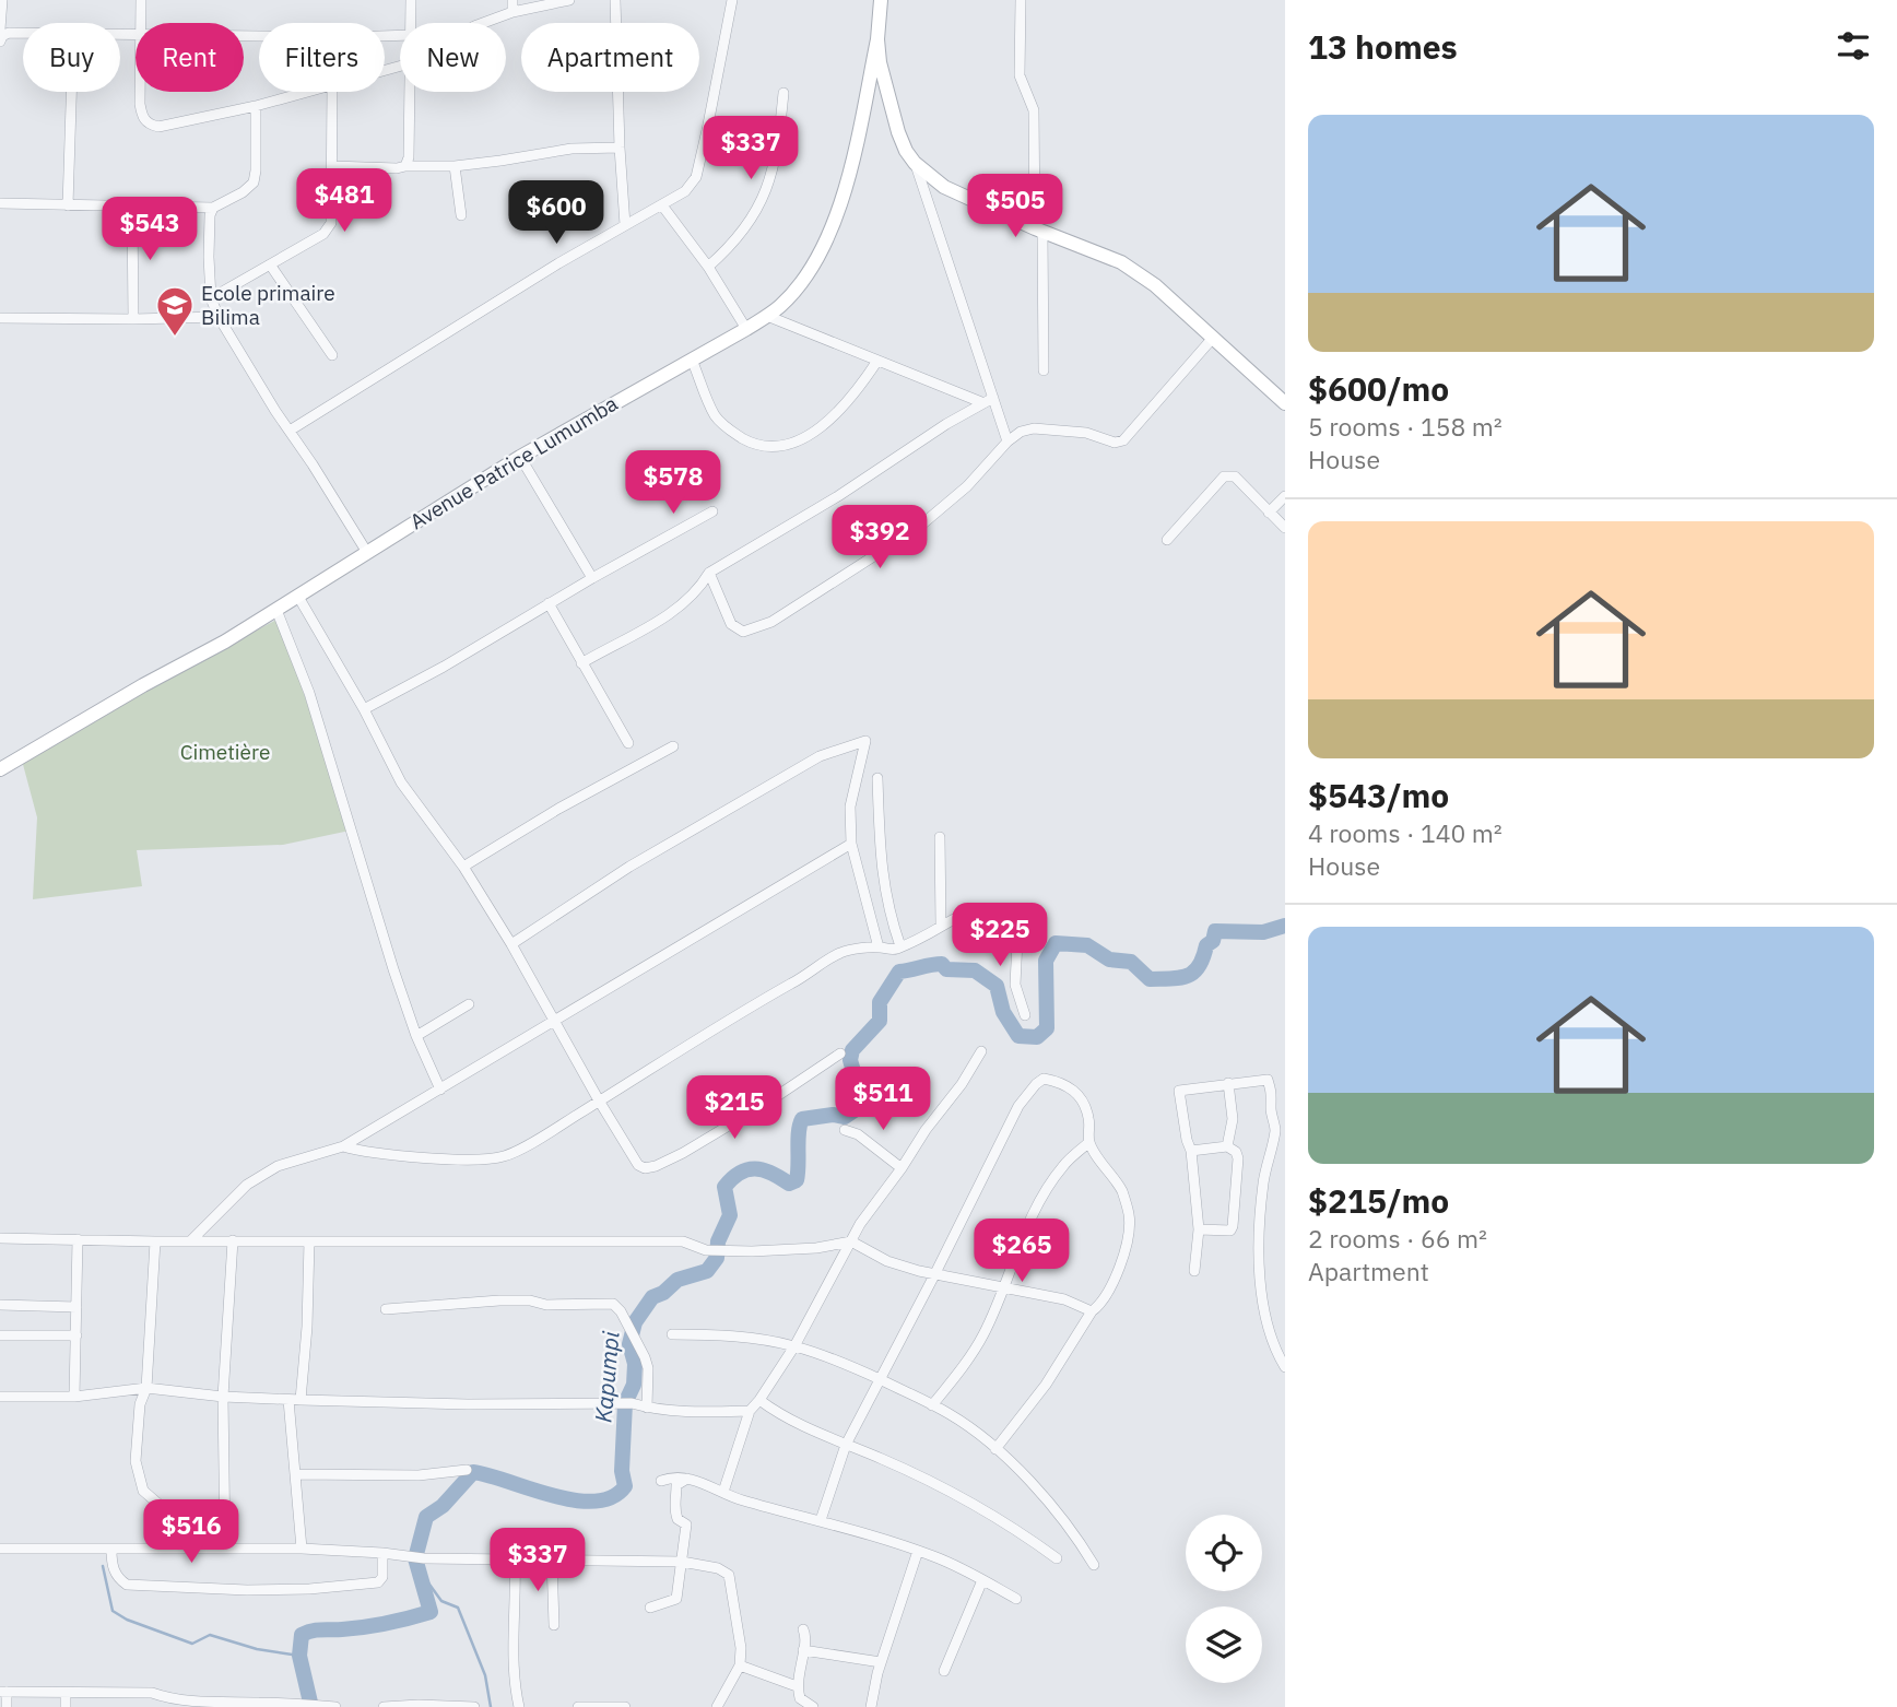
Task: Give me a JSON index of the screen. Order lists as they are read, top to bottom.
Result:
{
  "streets": {
    "street": ["Avenue Patrice Lumumba"]
  },
  "water": ["Kapumpi"],
  "parks": ["Cimetière"],
  "places": {
    "school or university": ["Ecole primaire Bilima"]
  },
  "page": {
    "heading": "13 homes",
    "chip": [
      "Buy",
      "Rent",
      "Filters",
      "New",
      "Apartment"
    ],
    "list": [
      {
        "name": "$600/mo",
        "note": "5 rooms · 158 m² · House"
      },
      {
        "name": "$543/mo",
        "note": "4 rooms · 140 m² · House"
      },
      {
        "name": "$215/mo",
        "note": "2 rooms · 66 m² · Apartment"
      }
    ],
    "price": [
      "$337",
      "$481",
      "$505",
      "$600",
      "$543",
      "$578",
      "$392",
      "$225",
      "$511",
      "$215",
      "$265",
      "$516",
      "$337"
    ]
  }
}
